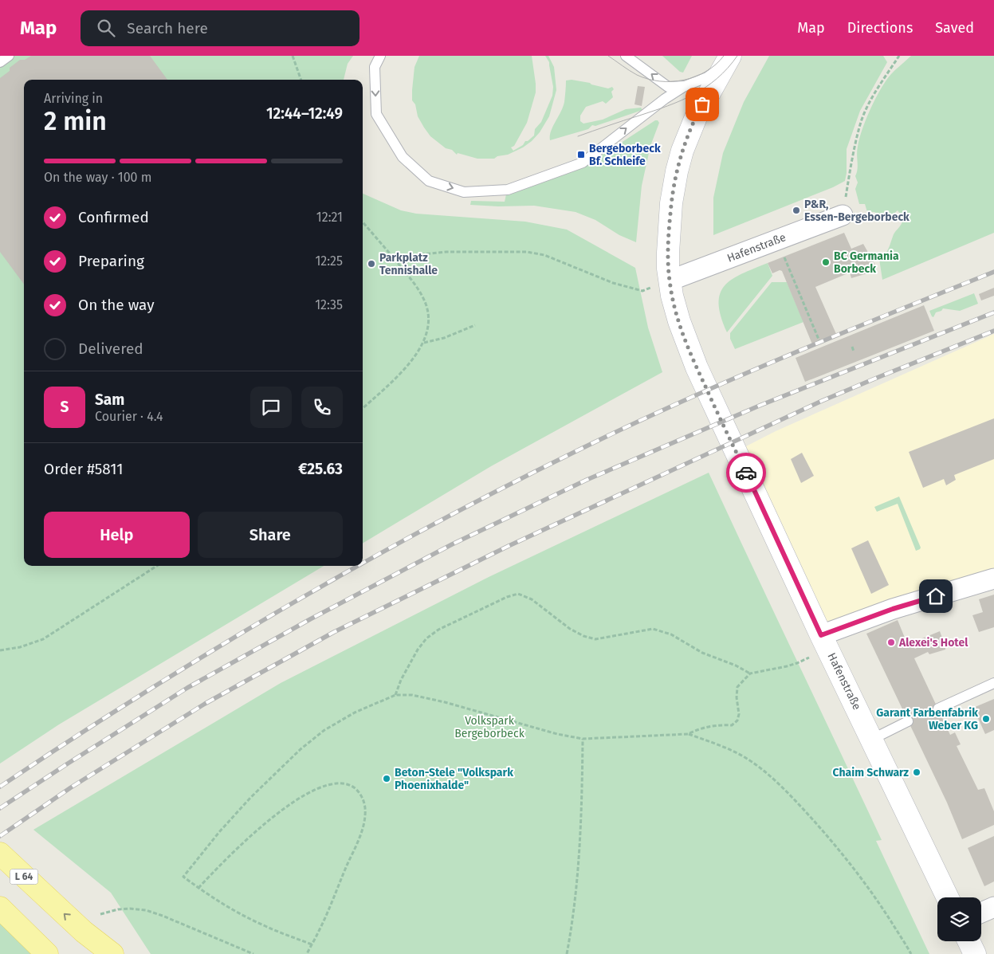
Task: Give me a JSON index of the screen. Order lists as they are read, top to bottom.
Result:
{
  "streets": {
    "main road": ["Hafenstraße", "L 64"]
  },
  "parks": ["Volkspark Bergeborbeck"],
  "places": {
    "transit": ["Bergeborbeck Bf. Schleife"],
    "other": [
      "P&R, Essen-Bergeborbeck",
      "BC Germania Borbeck",
      "Parkplatz Tennishalle",
      "Alexei's Hotel",
      "Garant Farbenfabrik Weber KG",
      "Chaim Schwarz",
      "Beton-Stele \"Volkspark Phoenixhalde\""
    ]
  },
  "page": {
    "header": "Map",
    "search": "Search here",
    "nav": ["Map", "Directions", "Saved"],
    "heading": ["2 min", "Arriving in", "12:44–12:49"],
    "panel": [
      "Sam",
      "Courier · 4.4",
      "Order #5811",
      "€25.63"
    ],
    "bar": "On the way · 100 m",
    "list": [
      ["Confirmed", "12:21"],
      ["Preparing", "12:25"],
      ["On the way", "12:35"],
      "Delivered"
    ],
    "round": "S",
    "buttons": ["Help", "Share"]
  }
}
